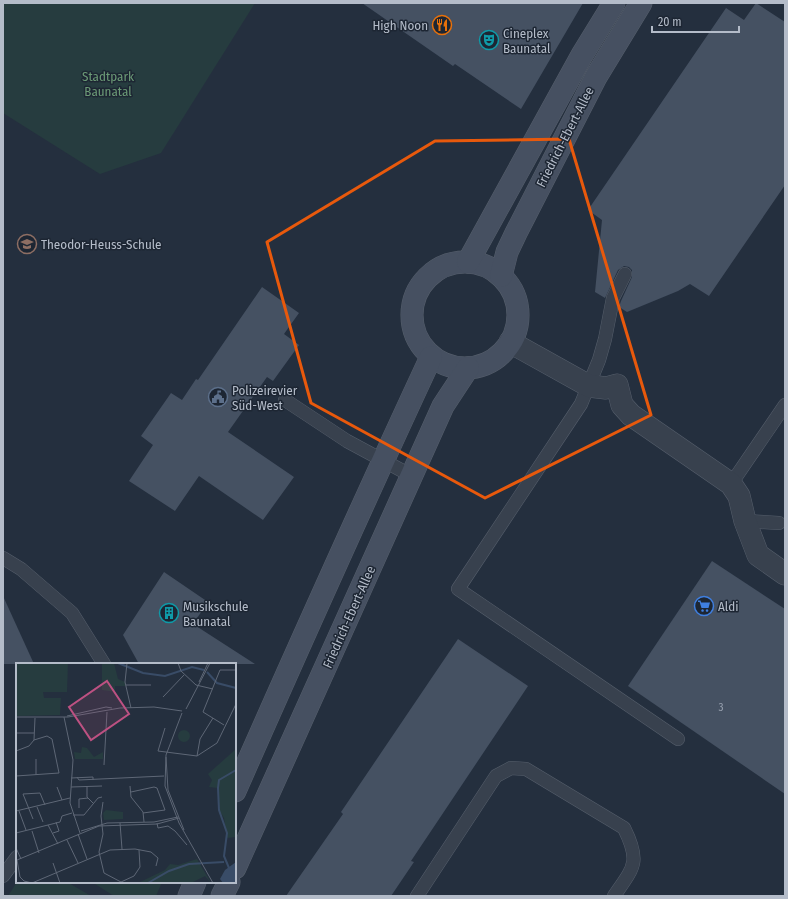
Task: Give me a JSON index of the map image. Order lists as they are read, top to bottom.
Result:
{
  "streets": {
    "street": ["Friedrich-Ebert-Allee"]
  },
  "parks": ["Stadtpark Baunatal"],
  "places": {
    "restaurant": ["High Noon"],
    "theatre": ["Cineplex Baunatal"],
    "school or university": ["Theodor-Heuss-Schule"],
    "public building": ["Polizeirevier Süd-West"],
    "supermarket": ["Aldi"],
    "building": ["Musikschule Baunatal"]
  },
  "house_numbers": ["3"],
  "scale_bar": "20 m"
}
